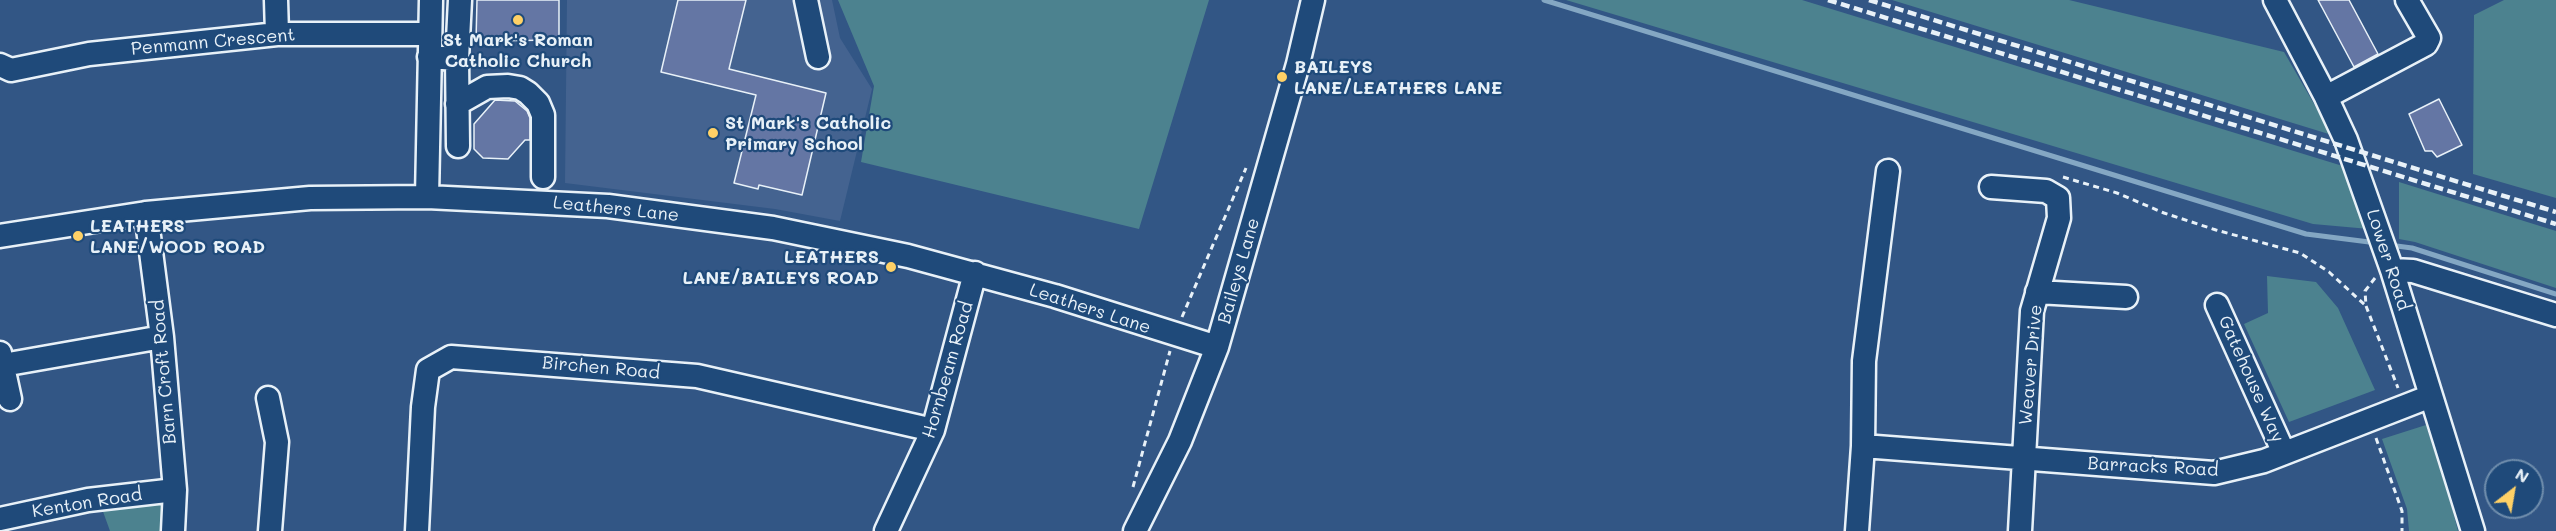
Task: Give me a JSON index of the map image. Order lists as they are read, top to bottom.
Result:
{
  "streets": {
    "street": [
      "Penmann Crescent",
      "Leathers Lane",
      "Lower Road",
      "Baileys Lane",
      "Weaver Drive",
      "Birchen Road",
      "Hornbeam Road",
      "Barn Croft Road",
      "Gatehouse Way",
      "Barracks Road",
      "Kenton Road"
    ]
  },
  "crossings": [
    ["Leathers Lane", "Baileys Lane"],
    ["Leathers Lane", "Hornbeam Road"],
    ["Leathers Lane", "Barn Croft Road"],
    ["Lower Road", "Barracks Road"],
    ["Weaver Drive", "Barracks Road"],
    ["Birchen Road", "Hornbeam Road"],
    ["Barn Croft Road", "Kenton Road"],
    ["Gatehouse Way", "Barracks Road"]
  ],
  "places": [
    "St Mark's Roman Catholic Church",
    "BAILEYS LANE/LEATHERS LANE",
    "St Mark's Catholic Primary School",
    "LEATHERS LANE/WOOD ROAD",
    "LEATHERS LANE/BAILEYS ROAD"
  ],
  "north": "top right"
}
